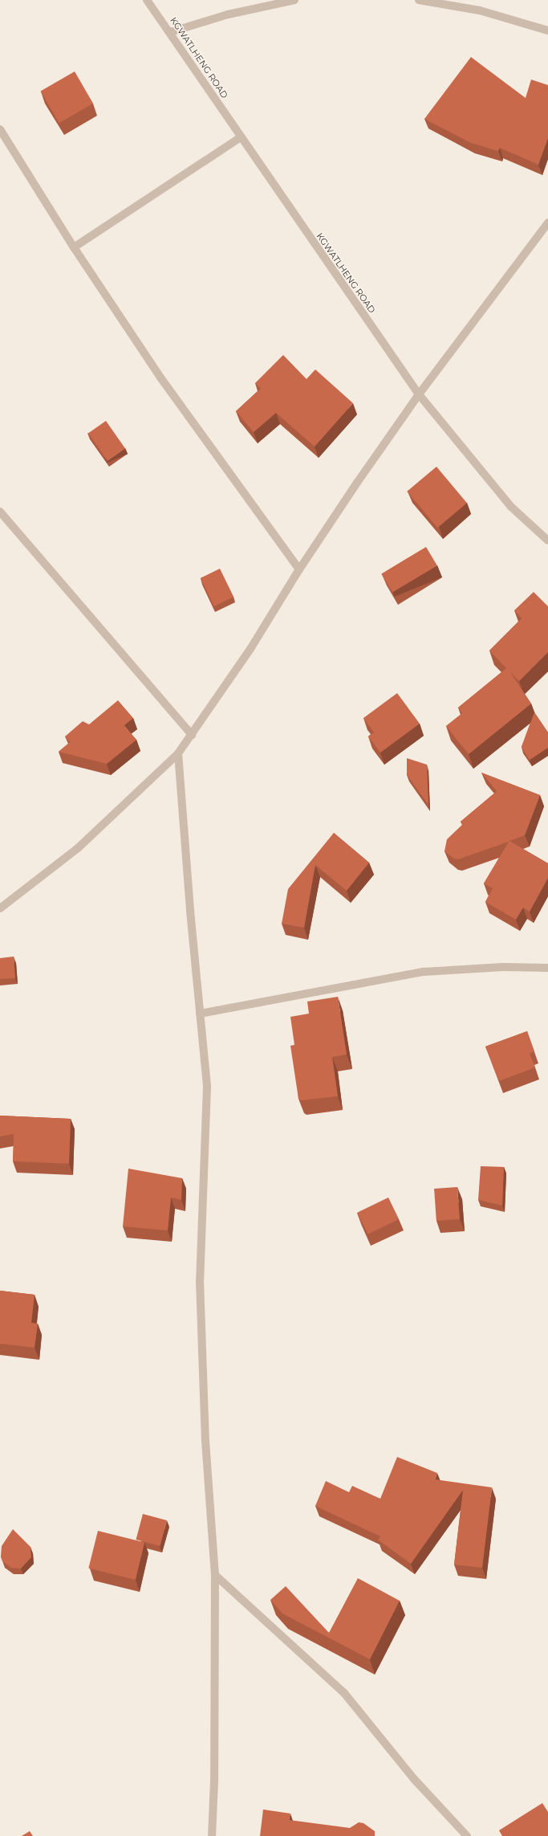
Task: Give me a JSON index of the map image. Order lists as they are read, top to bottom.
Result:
{
  "streets": {
    "street": ["KGWATLHENG ROAD"]
  }
}
